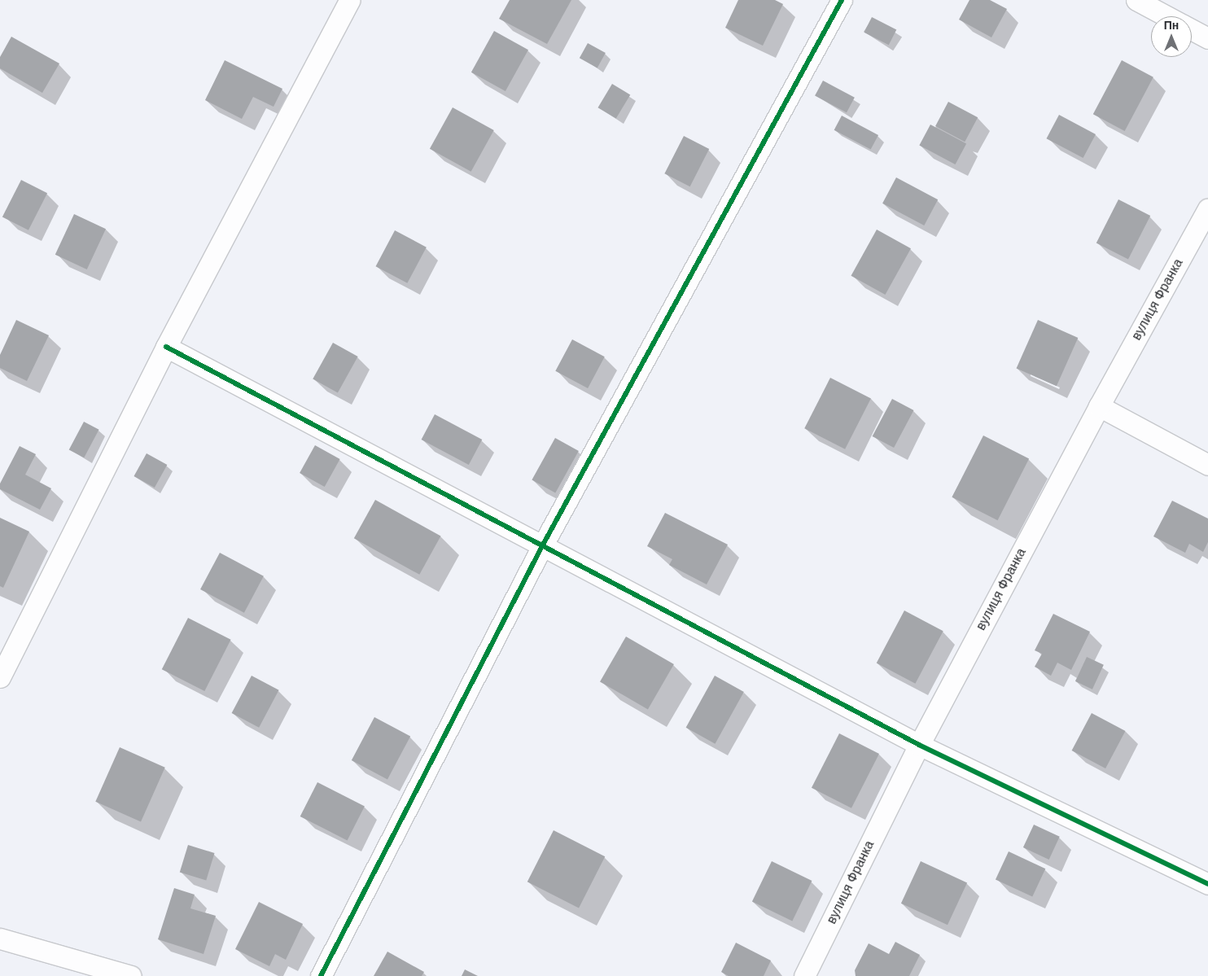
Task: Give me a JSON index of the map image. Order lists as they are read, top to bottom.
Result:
{
  "streets": {
    "street": ["вулиця Франка"]
  },
  "north": "top"
}
